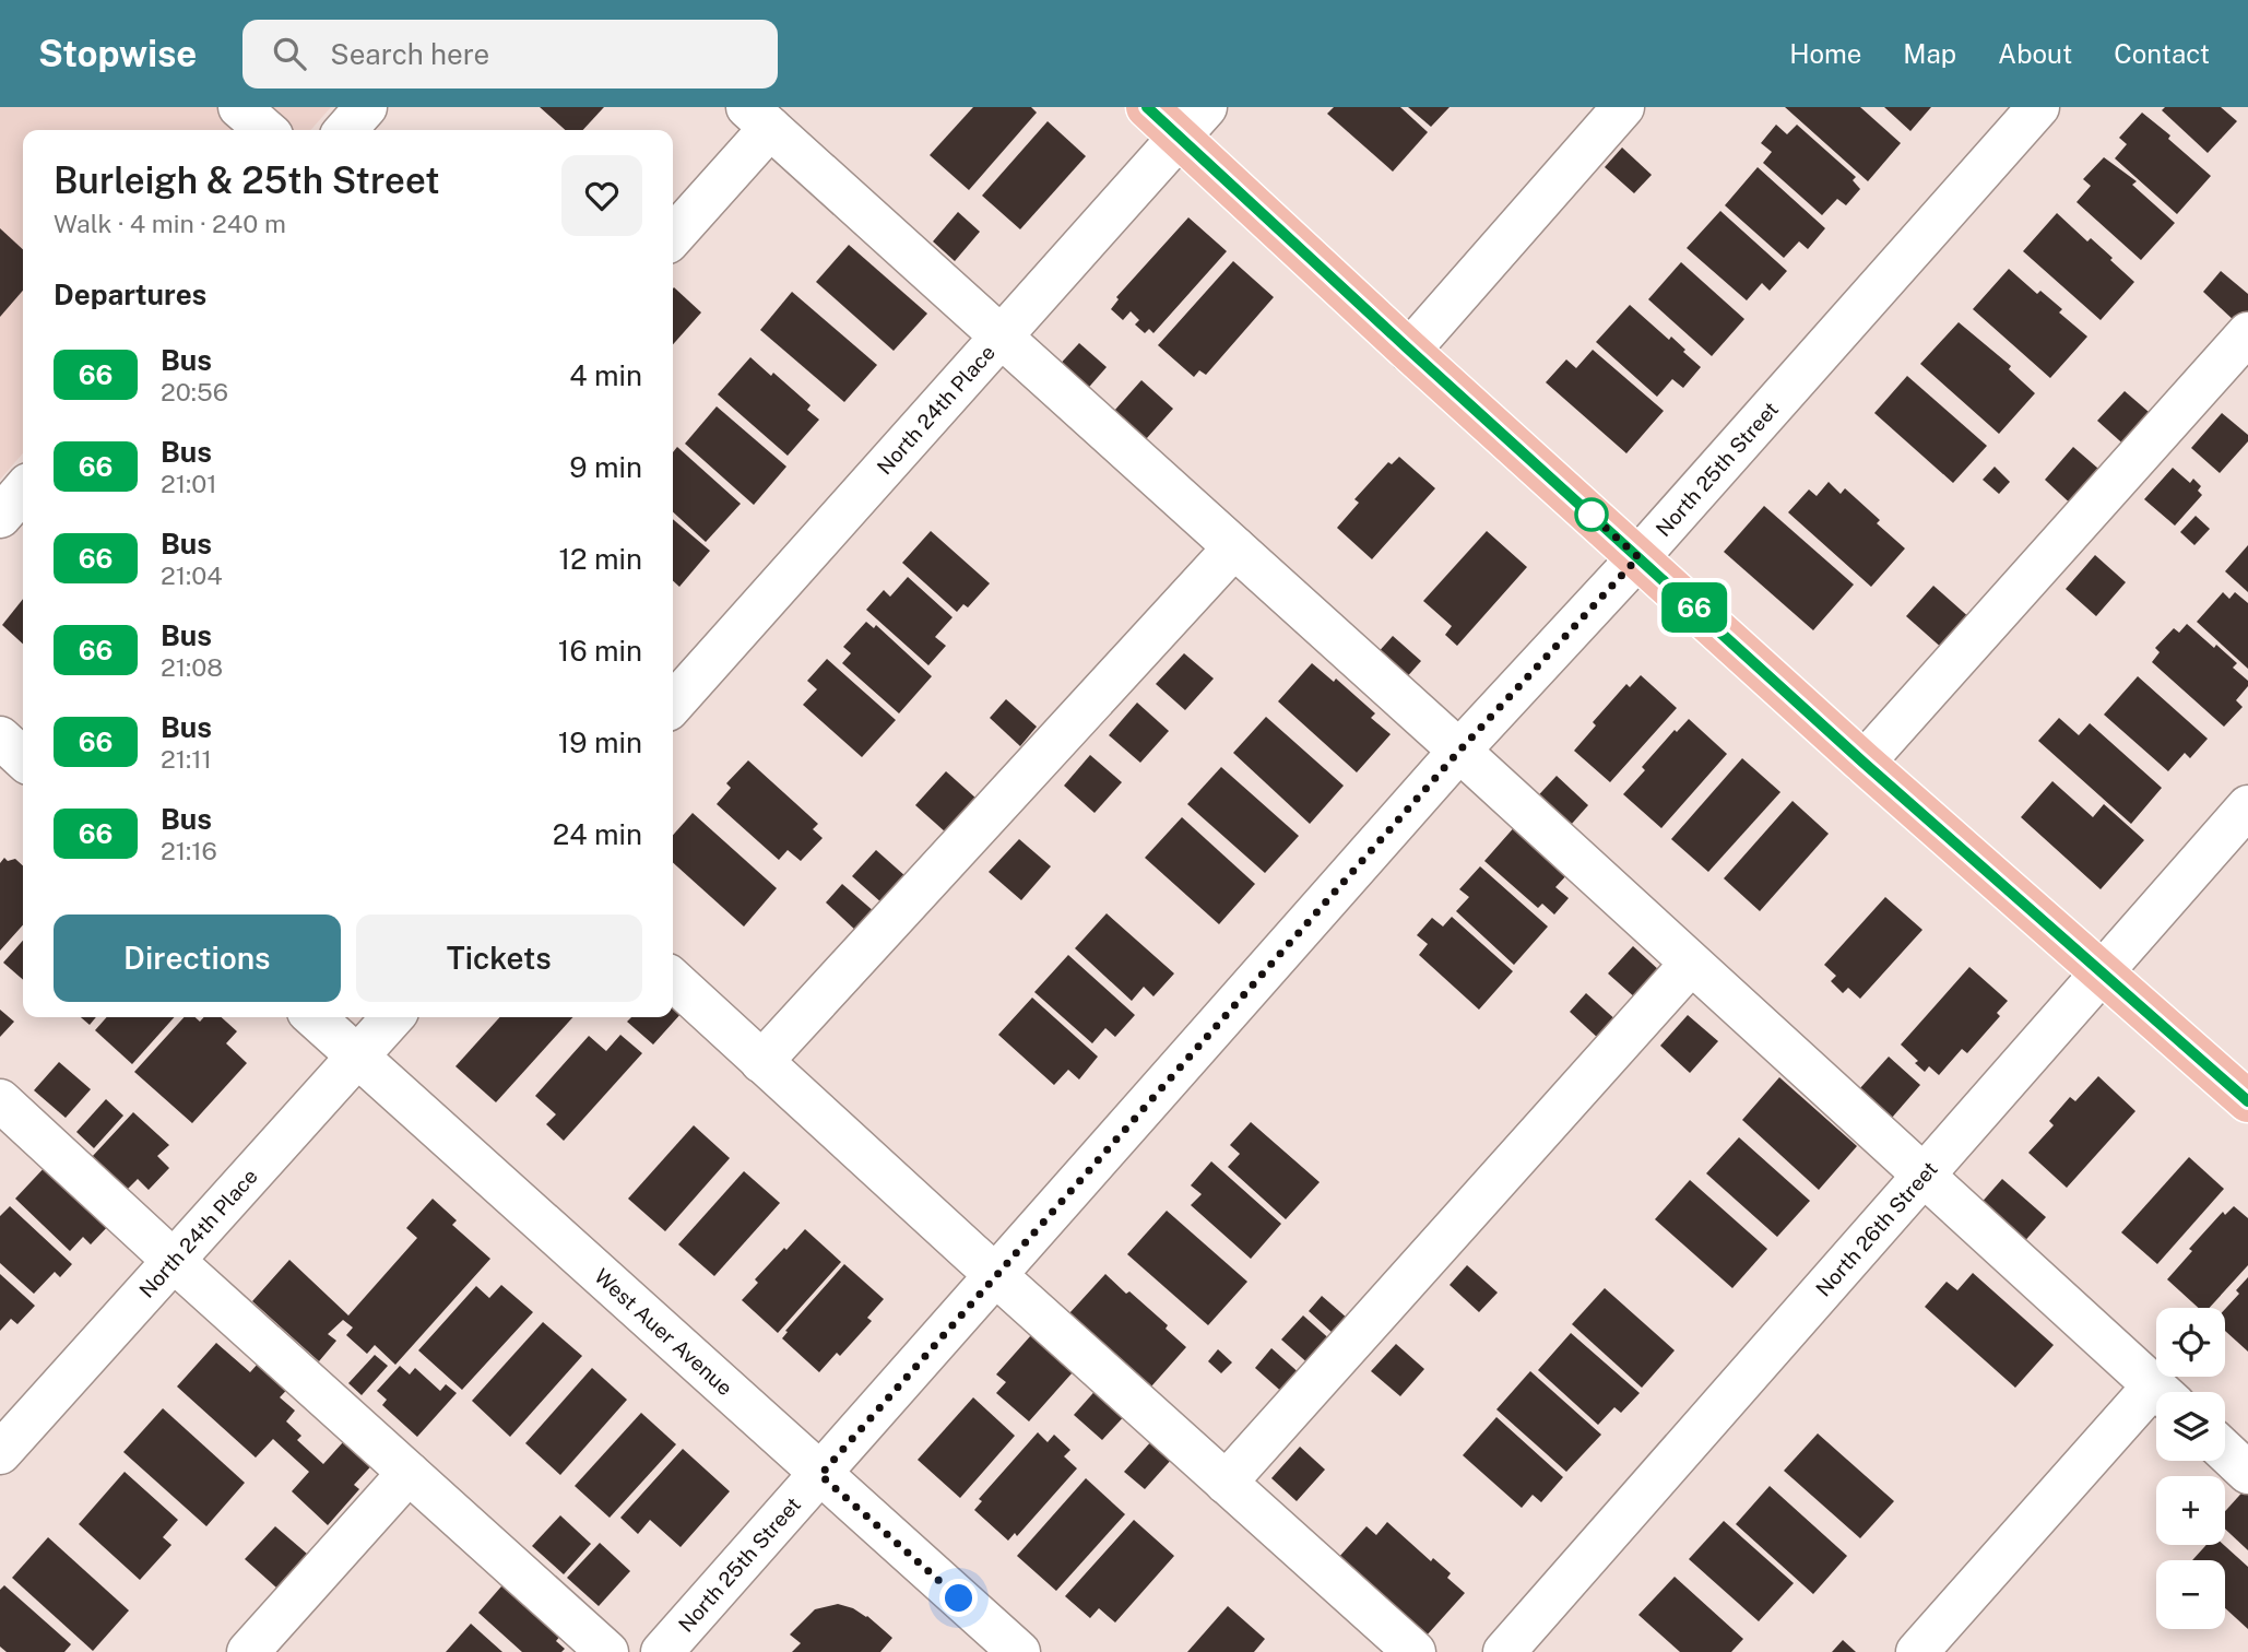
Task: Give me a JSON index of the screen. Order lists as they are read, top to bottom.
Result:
{
  "streets": {
    "street": [
      "North 24th Place",
      "North 25th Street",
      "North 26th Street",
      "West Auer Avenue"
    ]
  },
  "crossings": [
    ["North 24th Place", "West Auer Avenue"],
    ["North 25th Street", "West Auer Avenue"]
  ],
  "lines": ["bus line 66"],
  "page": {
    "header": "Stopwise",
    "search": "Search here",
    "nav": [
      "Home",
      "Map",
      "About",
      "Contact"
    ],
    "on_map": "66",
    "heading": [
      ["Burleigh & 25th Street", "Walk · 4 min · 240 m"],
      "Departures"
    ],
    "list": [
      {
        "mark": "66",
        "name": "Bus",
        "note": "20:56",
        "value": "4 min"
      },
      {
        "mark": "66",
        "name": "Bus",
        "note": "21:01",
        "value": "9 min"
      },
      {
        "mark": "66",
        "name": "Bus",
        "note": "21:04",
        "value": "12 min"
      },
      {
        "mark": "66",
        "name": "Bus",
        "note": "21:08",
        "value": "16 min"
      },
      {
        "mark": "66",
        "name": "Bus",
        "note": "21:11",
        "value": "19 min"
      },
      {
        "mark": "66",
        "name": "Bus",
        "note": "21:16",
        "value": "24 min"
      }
    ],
    "buttons": ["Directions", "Tickets"],
    "map_buttons": ["+", "−"]
  }
}
